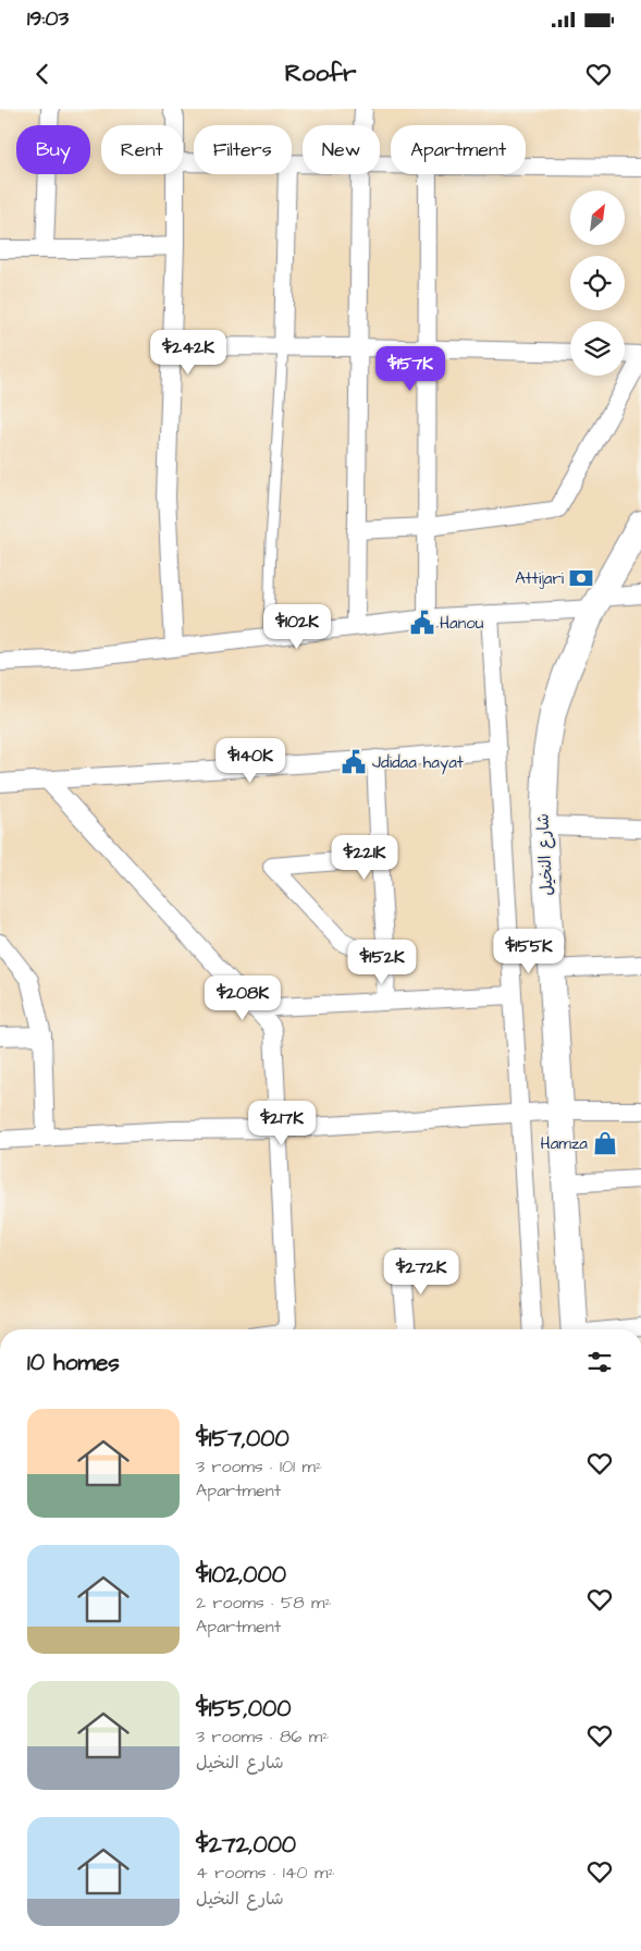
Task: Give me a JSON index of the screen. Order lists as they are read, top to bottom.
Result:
{
  "streets": {
    "main road": ["شارع النخيل"]
  },
  "places": {
    "bank": ["Attijari"],
    "public building": ["Hanou", "Jdidaa hayat"],
    "shop": ["Hamza"]
  },
  "north": "top right",
  "page": {
    "status": "19:03",
    "header": "Roofr",
    "chip": [
      "Buy",
      "Rent",
      "Filters",
      "New",
      "Apartment"
    ],
    "price": [
      "$242K",
      "$157K",
      "$102K",
      "$140K",
      "$221K",
      "$155K",
      "$152K",
      "$208K",
      "$217K",
      "$272K"
    ],
    "heading": "10 homes",
    "list": [
      {
        "name": "$157,000",
        "note": "3 rooms · 101 m² · Apartment"
      },
      {
        "name": "$102,000",
        "note": "2 rooms · 58 m² · Apartment"
      },
      {
        "name": "$155,000",
        "note": "3 rooms · 86 m² · شارع النخيل"
      },
      {
        "name": "$272,000",
        "note": "4 rooms · 140 m² · شارع النخيل"
      }
    ]
  }
}
